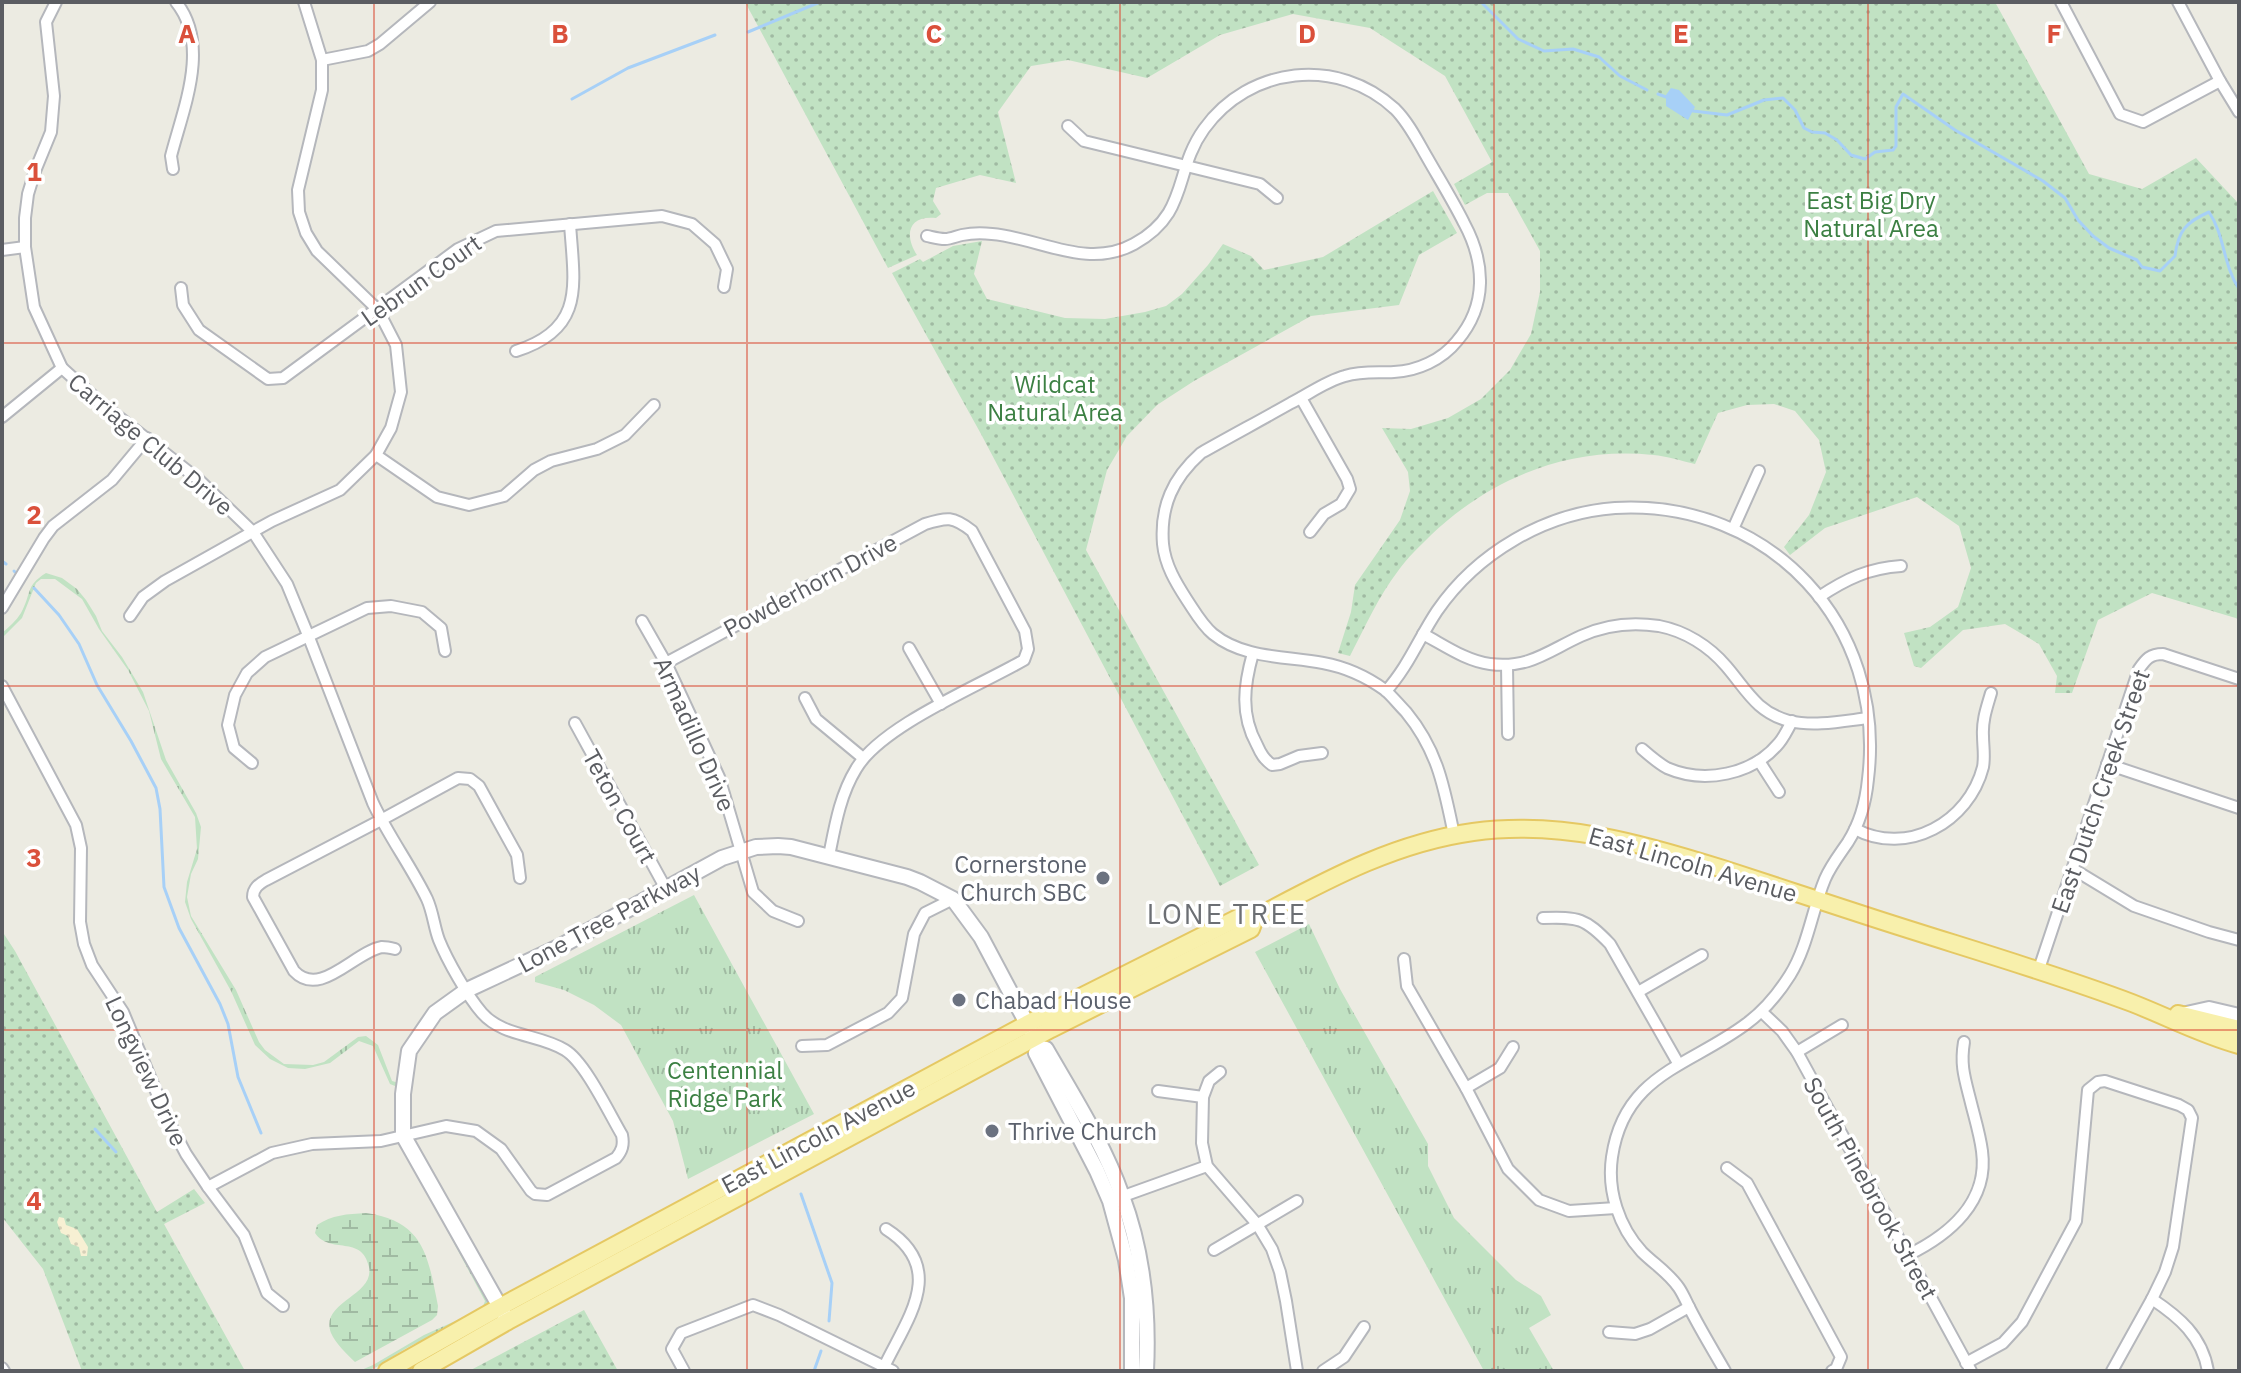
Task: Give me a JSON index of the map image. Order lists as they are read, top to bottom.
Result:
{
  "streets": {
    "main road": ["East Lincoln Avenue"],
    "street": [
      "Lebrun Court",
      "Carriage Club Drive",
      "Powderhorn Drive",
      "Armadillo Drive",
      "East Dutch Creek Street",
      "Teton Court",
      "Lone Tree Parkway",
      "Longview Drive",
      "South Pinebrook Street"
    ]
  },
  "crossings": [
    ["Carriage Club Drive", "Lone Tree Parkway"],
    ["Powderhorn Drive", "Armadillo Drive"],
    ["Armadillo Drive", "Lone Tree Parkway"],
    ["East Dutch Creek Street", "East Lincoln Avenue"],
    ["Teton Court", "Lone Tree Parkway"],
    ["East Lincoln Avenue", "Lone Tree Parkway"]
  ],
  "districts": ["LONE TREE"],
  "parks": ["East Big Dry Natural Area", "Wildcat Natural Area", "Centennial Ridge Park"],
  "places": ["Cornerstone Church SBC", "Chabad House", "Thrive Church"],
  "grid": {
    "columns": [
      "A",
      "B",
      "C",
      "D",
      "E",
      "F"
    ],
    "rows": [
      "1",
      "2",
      "3",
      "4"
    ]
  }
}
